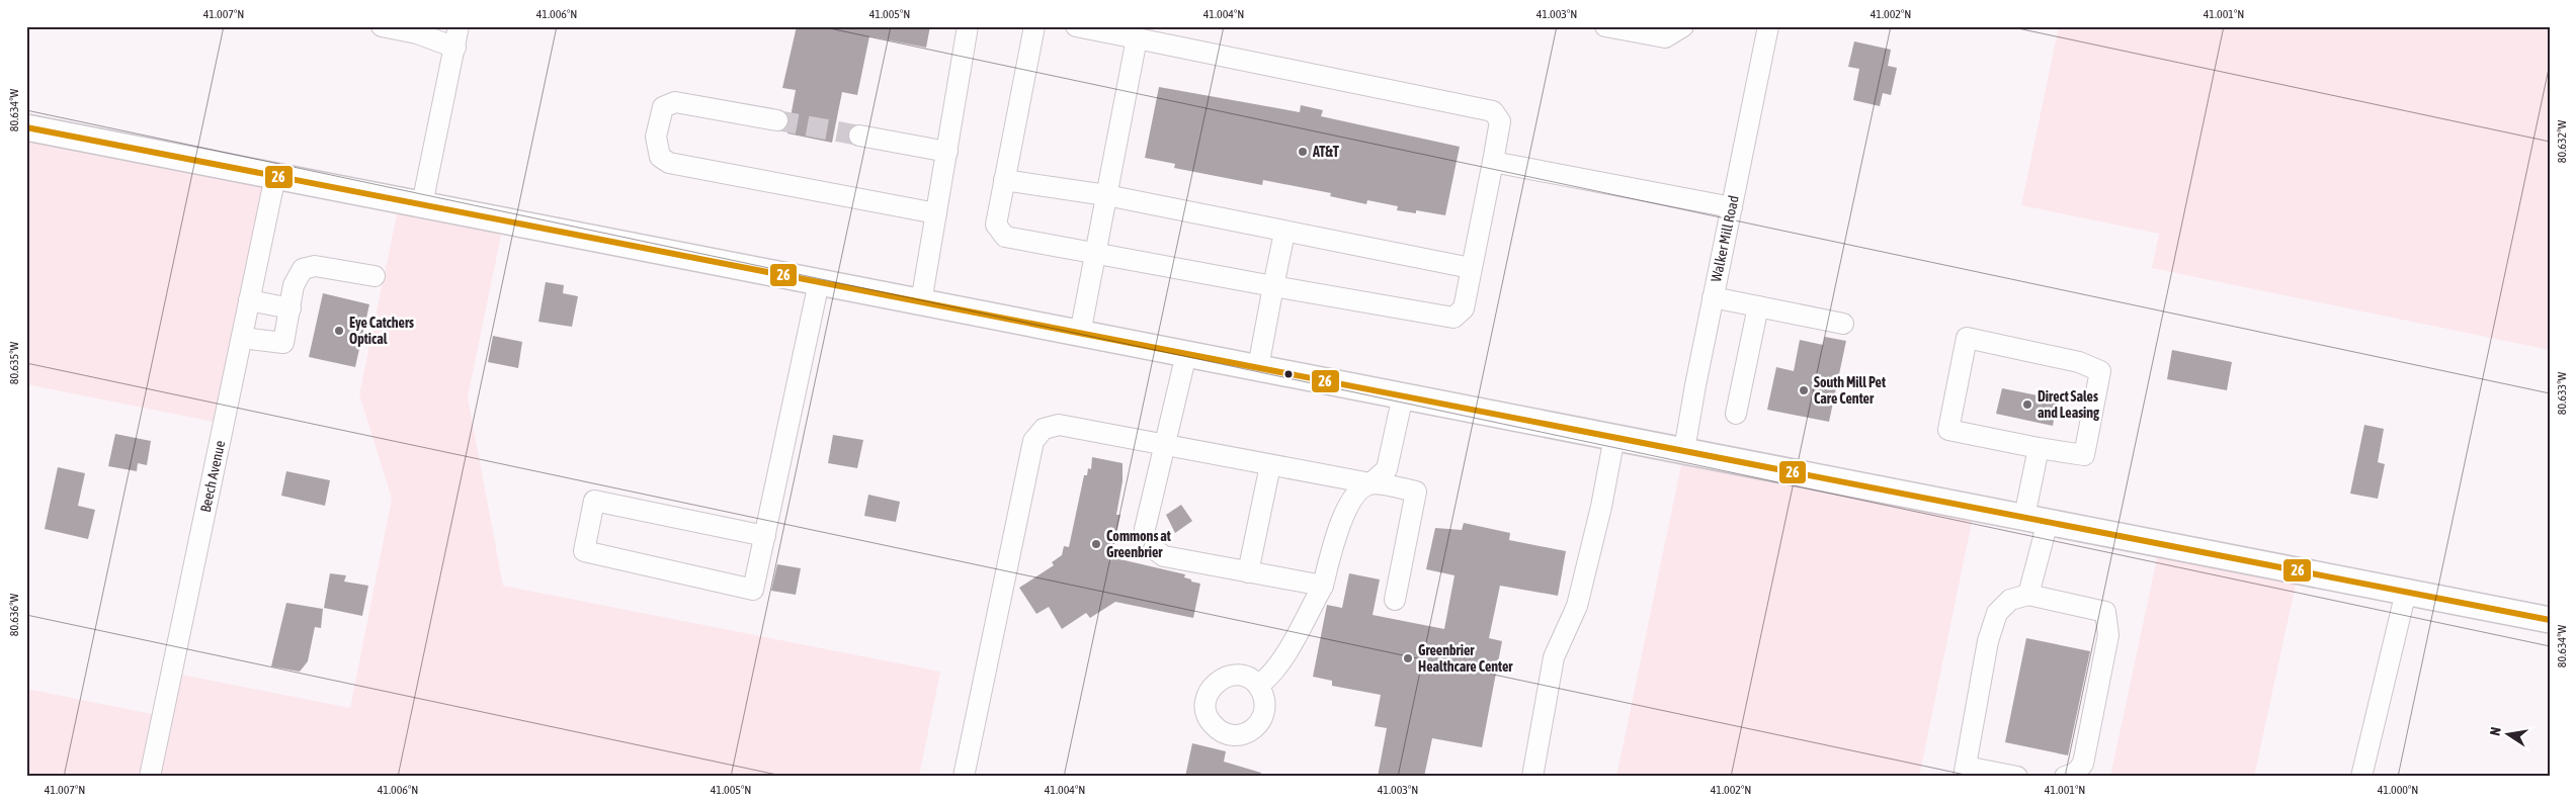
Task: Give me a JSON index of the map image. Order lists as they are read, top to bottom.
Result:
{
  "streets": {
    "street": ["Walker Mill Road", "Beech Avenue"]
  },
  "places": [
    "AT&T",
    "Eye Catchers Optical",
    "South Mill Pet Care Center",
    "Direct Sales and Leasing",
    "Commons at Greenbrier",
    "Greenbrier Healthcare Center"
  ],
  "lines": ["transit line 26"],
  "north": "left",
  "coordinates": [
    "41.007°N",
    "41.006°N",
    "41.005°N",
    "41.004°N",
    "41.003°N",
    "41.002°N",
    "41.001°N",
    "80.634°W",
    "80.632°W",
    "80.635°W",
    "80.633°W",
    "80.636°W",
    "41.000°N"
  ]
}
